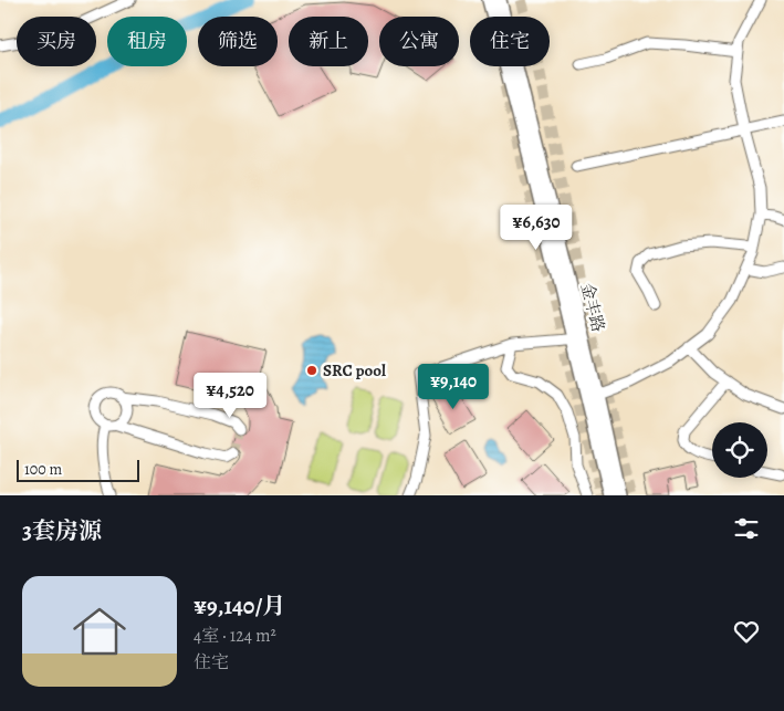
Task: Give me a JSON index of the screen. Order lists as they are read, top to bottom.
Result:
{
  "streets": {
    "main road": ["金丰路"]
  },
  "places": ["SRC pool"],
  "scale_bar": "100 m",
  "page": {
    "chip": [
      "买房",
      "租房",
      "筛选",
      "新上",
      "公寓",
      "住宅"
    ],
    "price": ["¥6,630", "¥9,140", "¥4,520"],
    "scale": "100 m",
    "heading": "3套房源",
    "list": [
      {
        "name": "¥9,140/月",
        "note": "4室 · 124 m² · 住宅"
      }
    ]
  }
}
